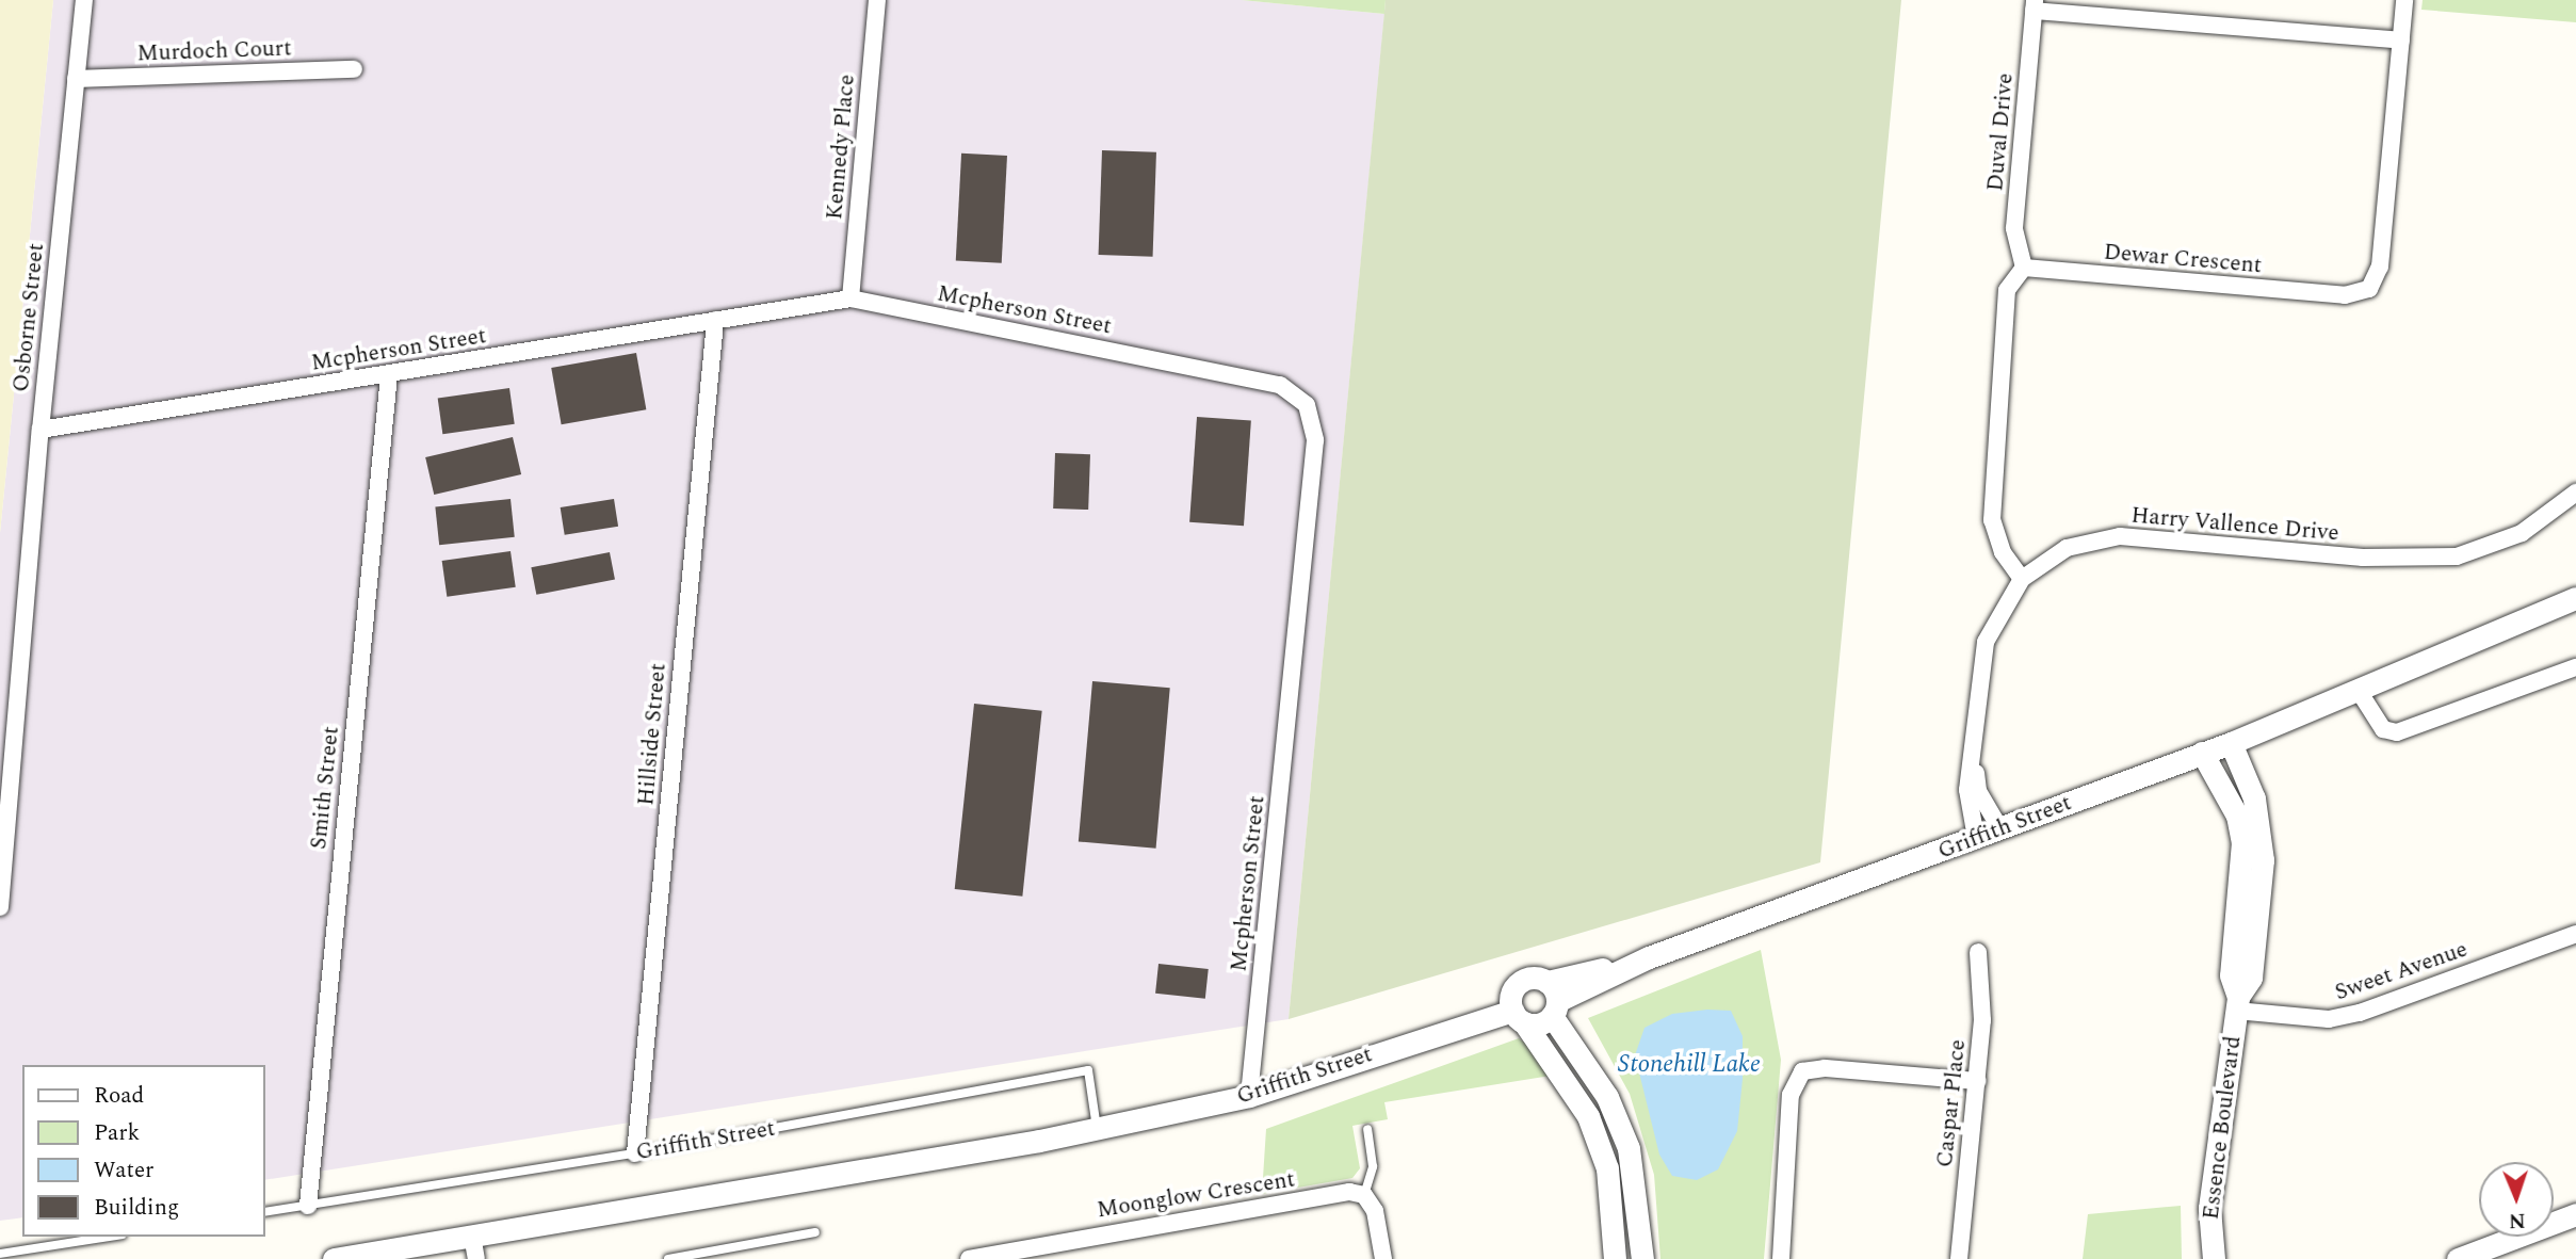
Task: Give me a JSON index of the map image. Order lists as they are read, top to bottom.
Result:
{
  "streets": {
    "street": [
      "Murdoch Court",
      "Duval Drive",
      "Kennedy Place",
      "Dewar Crescent",
      "Mcpherson Street",
      "Osborne Street",
      "Harry Vallence Drive",
      "Hillside Street",
      "Smith Street",
      "Griffith Street",
      "Sweet Avenue",
      "Caspar Place",
      "Essence Boulevard",
      "Moonglow Crescent"
    ]
  },
  "crossings": [
    ["Murdoch Court", "Osborne Street"],
    ["Duval Drive", "Dewar Crescent"],
    ["Kennedy Place", "Mcpherson Street"],
    ["Mcpherson Street", "Osborne Street"],
    ["Mcpherson Street", "Hillside Street"],
    ["Mcpherson Street", "Smith Street"],
    ["Mcpherson Street", "Griffith Street"],
    ["Harry Vallence Drive", "Griffith Street"],
    ["Hillside Street", "Griffith Street"],
    ["Smith Street", "Griffith Street"],
    ["Griffith Street", "Essence Boulevard"],
    ["Sweet Avenue", "Essence Boulevard"]
  ],
  "water": ["Stonehill Lake"],
  "legend": [
    "Road",
    "Park",
    "Water",
    "Building"
  ],
  "north": "bottom"
}
